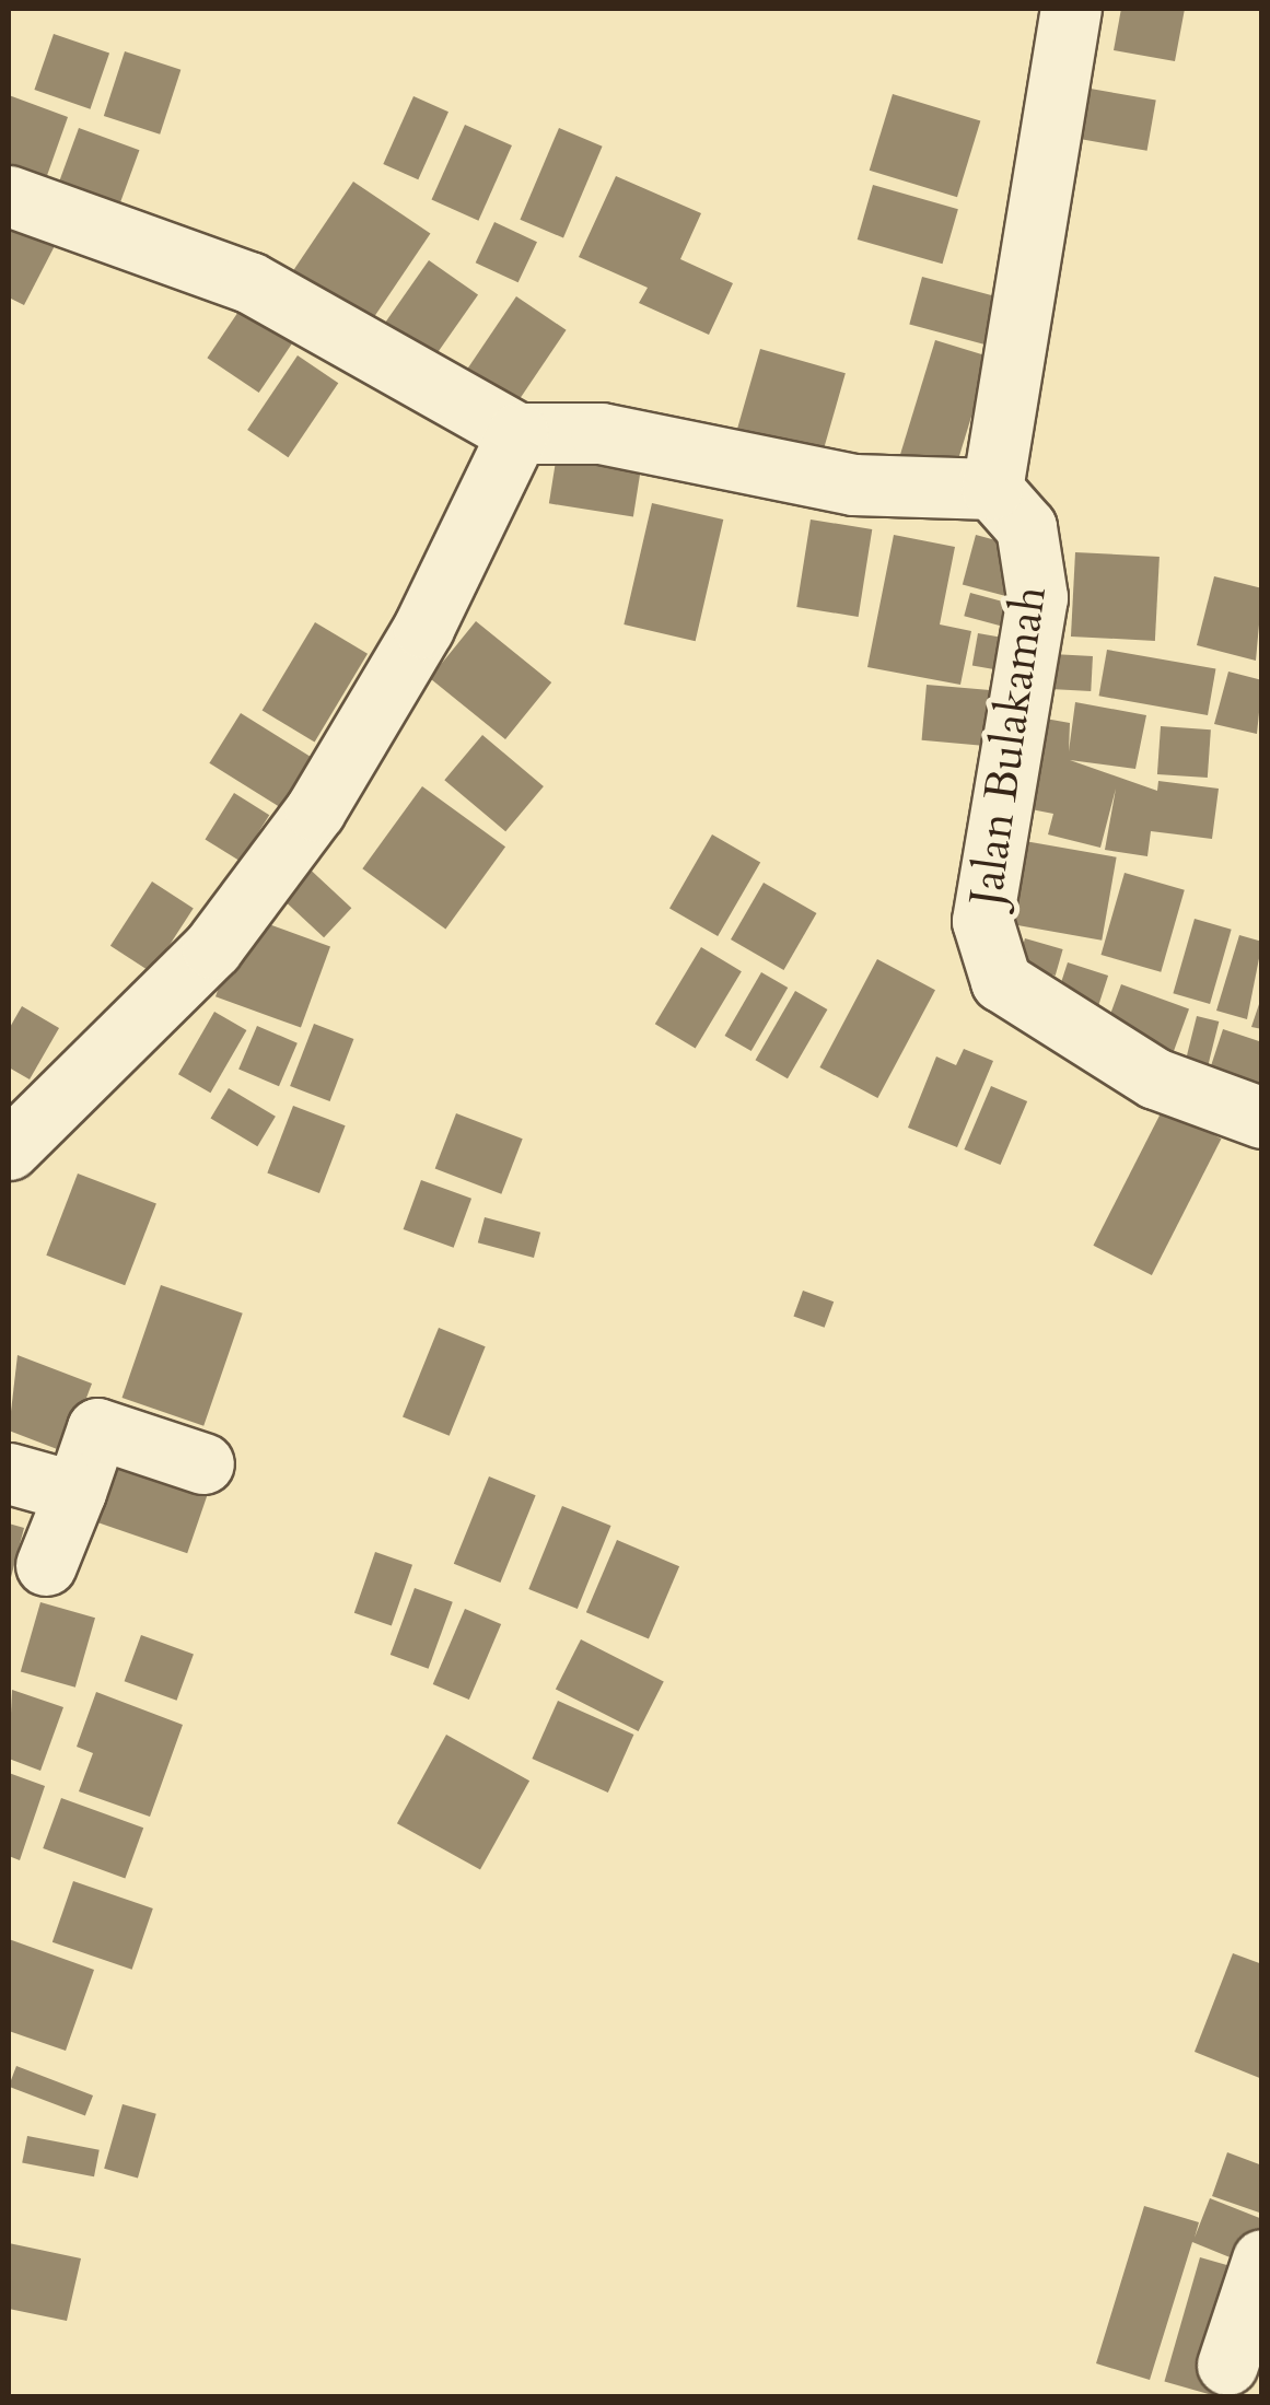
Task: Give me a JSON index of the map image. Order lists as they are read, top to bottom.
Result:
{
  "streets": {
    "street": ["Jalan Bulakamah"]
  }
}
